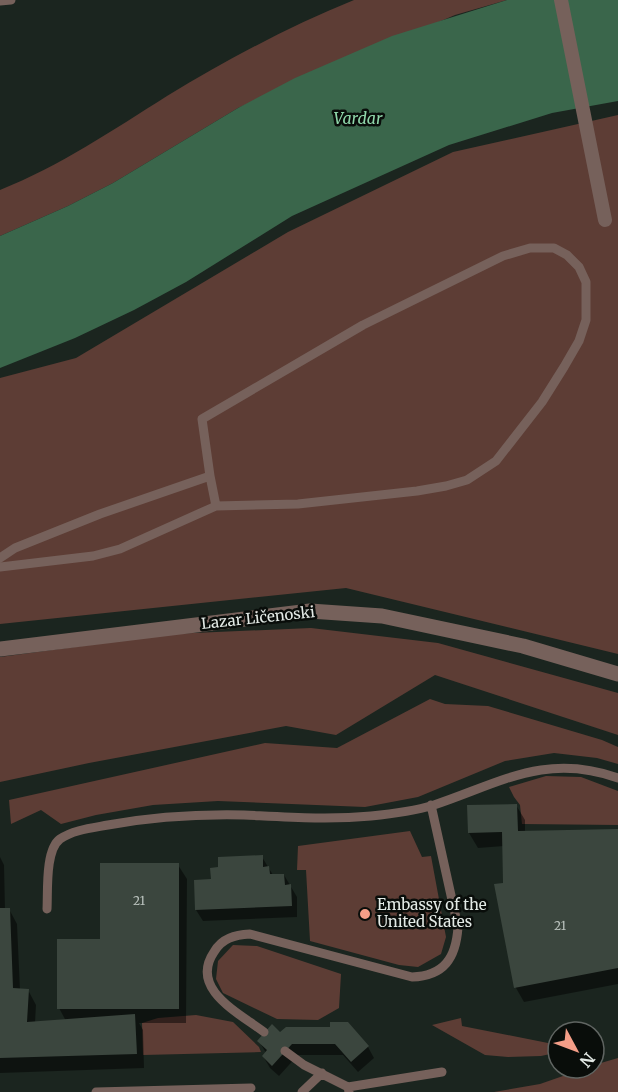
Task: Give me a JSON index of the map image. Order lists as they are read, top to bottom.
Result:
{
  "streets": {
    "street": ["Lazar Ličenoski"]
  },
  "water": ["Vardar"],
  "places": ["Embassy of the United States"],
  "house_numbers": ["21", "21"],
  "north": "bottom right"
}
